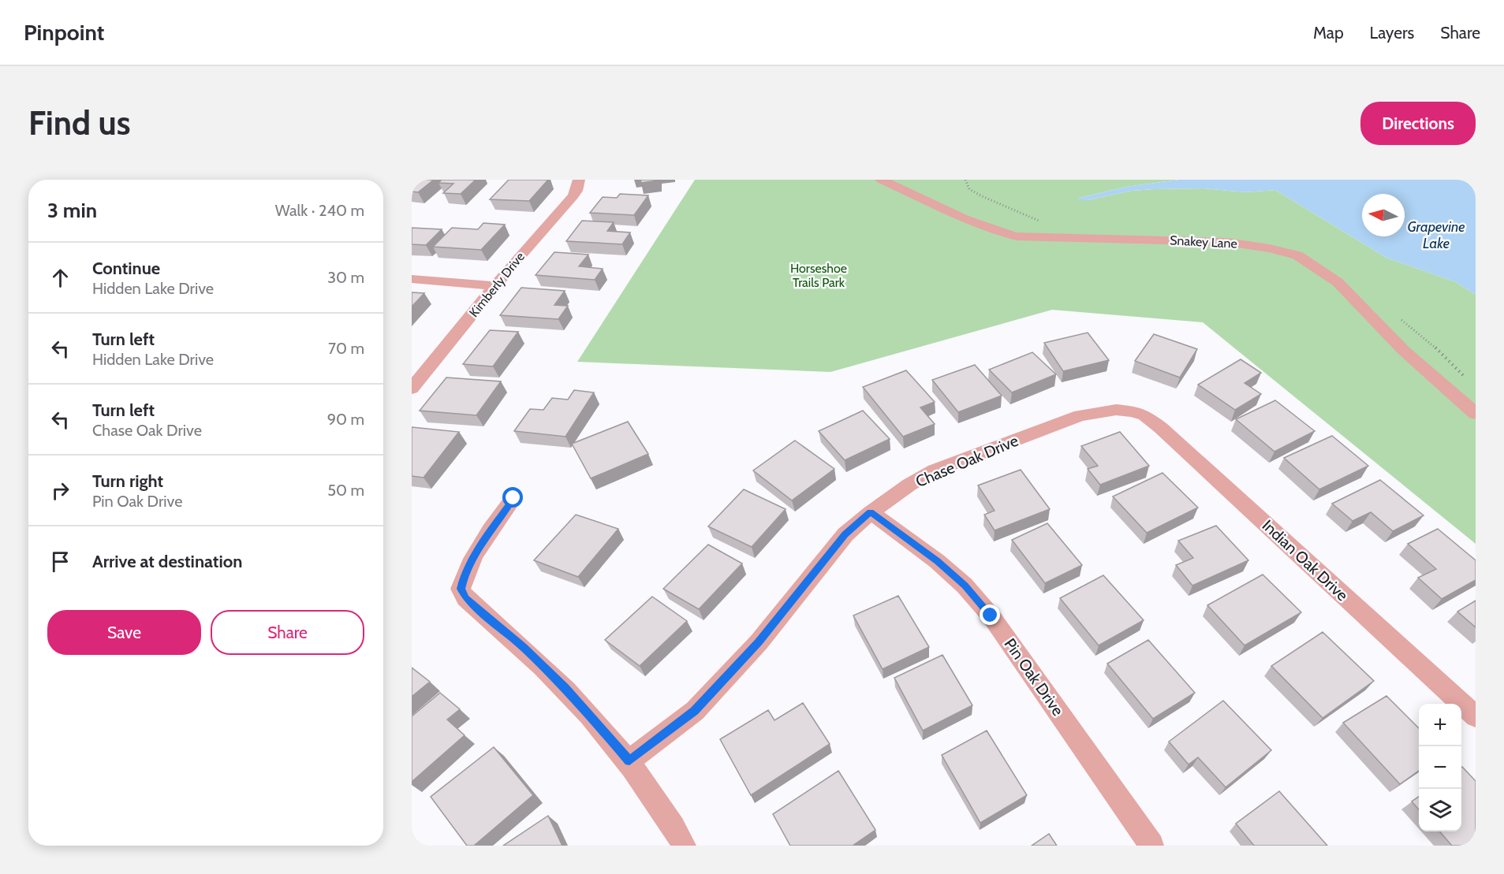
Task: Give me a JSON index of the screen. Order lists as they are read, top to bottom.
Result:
{
  "streets": {
    "street": [
      "Snakey Lane",
      "Kimberly Drive",
      "Chase Oak Drive",
      "Indian Oak Drive",
      "Pin Oak Drive"
    ]
  },
  "crossings": [
    ["Chase Oak Drive", "Indian Oak Drive"],
    ["Chase Oak Drive", "Pin Oak Drive"]
  ],
  "water": ["Grapevine Lake"],
  "parks": ["Horseshoe Trails Park"],
  "north": "left",
  "page": {
    "header": "Pinpoint",
    "nav": ["Map", "Layers", "Share"],
    "buttons": [
      "Directions",
      ["Save", "Share"]
    ],
    "title": "Find us",
    "heading": ["3 min", "Walk · 240 m"],
    "list": [
      ["Continue", "Hidden Lake Drive", "30 m"],
      ["Turn left", "Hidden Lake Drive", "70 m"],
      ["Turn left", "Chase Oak Drive", "90 m"],
      ["Turn right", "Pin Oak Drive", "50 m"],
      "Arrive at destination"
    ],
    "map_buttons": ["+", "−"]
  }
}
